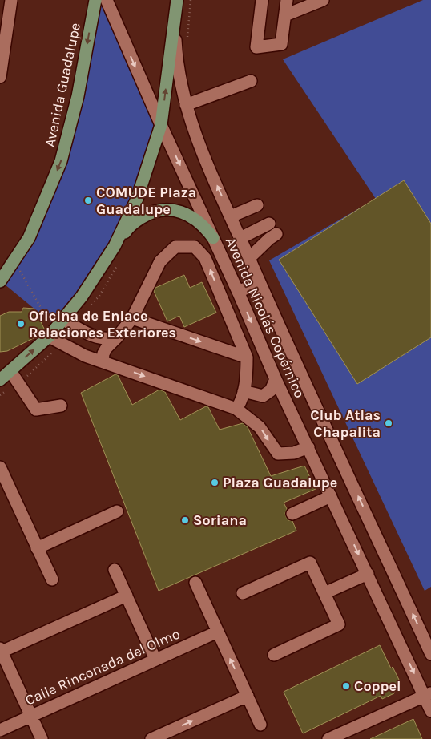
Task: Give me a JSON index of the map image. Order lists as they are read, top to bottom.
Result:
{
  "streets": {
    "main road": ["Avenida Guadalupe"],
    "street": ["Avenida Nicolás Copérnico", "Calle Rinconada del Olmo"]
  },
  "places": [
    "COMUDE Plaza Guadalupe",
    "Oficina de Enlace Relaciones Exteriores",
    "Club Atlas Chapalita",
    "Plaza Guadalupe",
    "Soriana",
    "Coppel"
  ]
}
